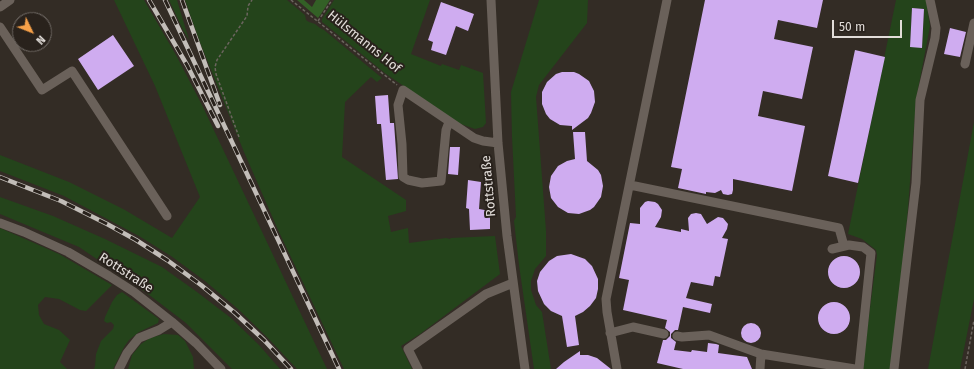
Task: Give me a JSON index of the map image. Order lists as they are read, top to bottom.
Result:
{
  "streets": {
    "street": ["Hülsmanns Hof", "Rottstraße"]
  },
  "crossings": [
    ["Hülsmanns Hof", "Rottstraße"]
  ],
  "scale_bar": "50 m",
  "north": "bottom right"
}
